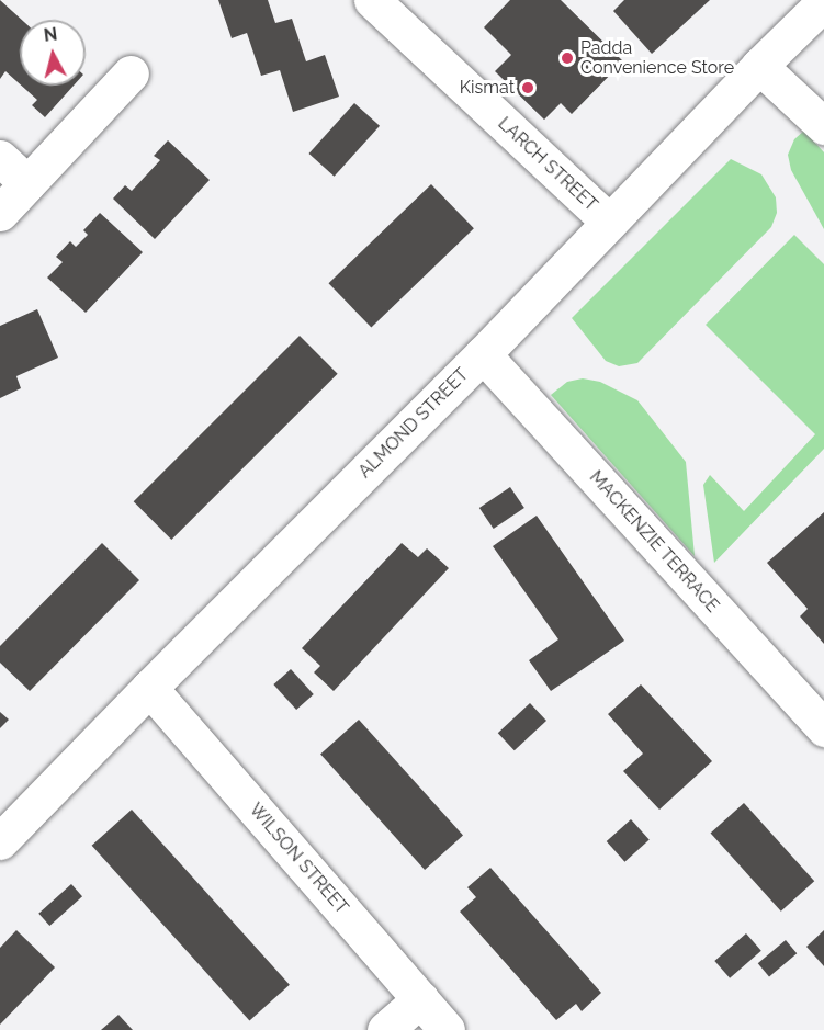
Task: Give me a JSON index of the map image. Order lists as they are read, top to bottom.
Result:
{
  "streets": {
    "street": [
      "LARCH STREET",
      "ALMOND STREET",
      "MACKENZIE TERRACE",
      "WILSON STREET"
    ]
  },
  "crossings": [
    ["LARCH STREET", "ALMOND STREET"],
    ["ALMOND STREET", "MACKENZIE TERRACE"],
    ["ALMOND STREET", "WILSON STREET"]
  ],
  "places": ["Padda Convenience Store", "Kismat"],
  "north": "top"
}
